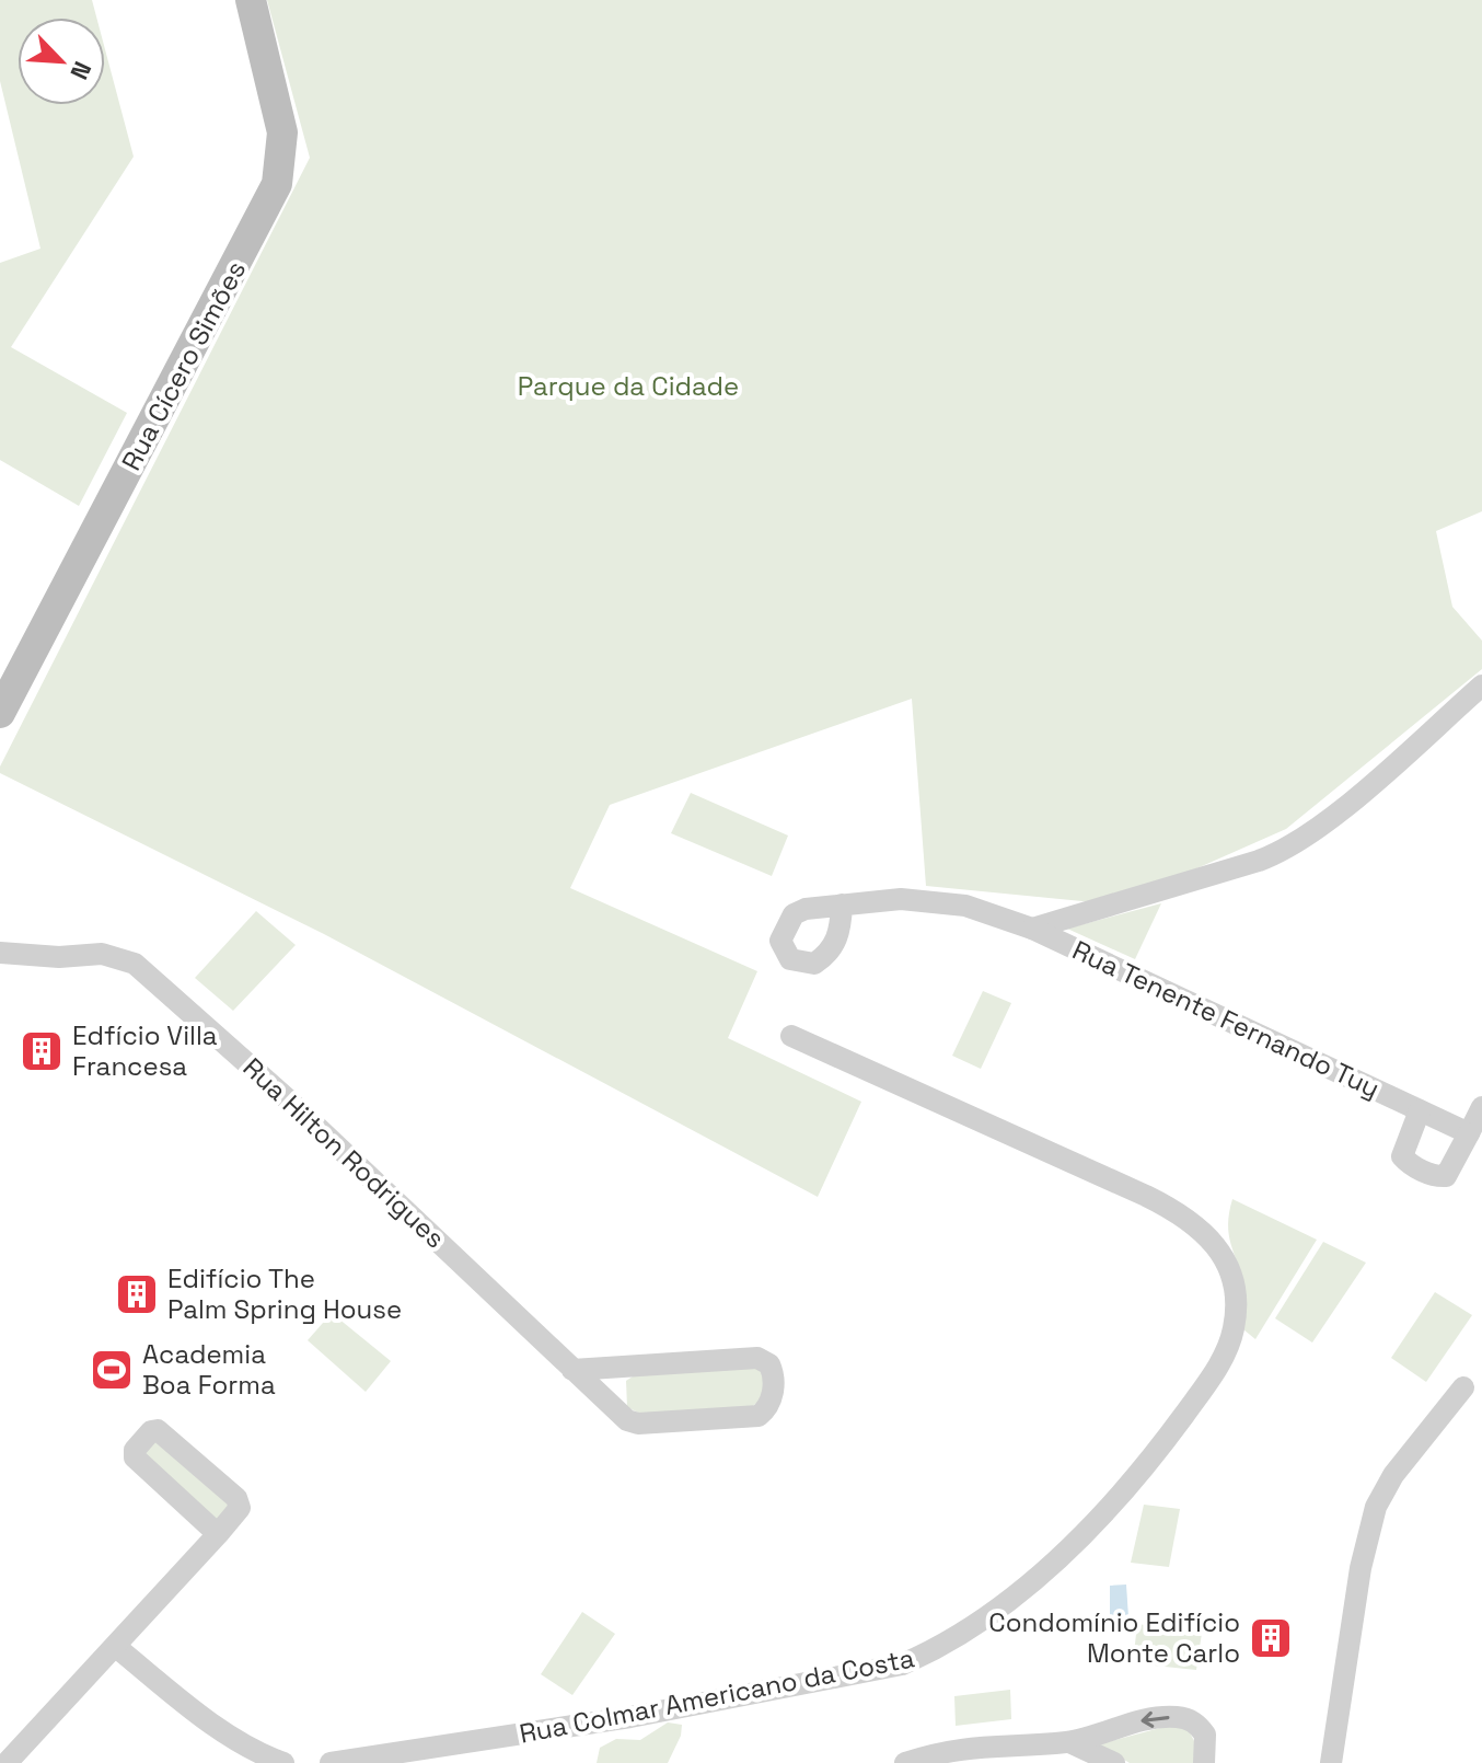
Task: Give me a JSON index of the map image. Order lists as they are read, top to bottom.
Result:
{
  "streets": {
    "street": [
      "Rua Cícero Simões",
      "Rua Tenente Fernando Tuy",
      "Rua Hilton Rodrigues",
      "Rua Colmar Americano da Costa"
    ]
  },
  "parks": ["Parque da Cidade"],
  "places": {
    "building": ["Edfício Villa Francesa", "Edifício The Palm Spring House", "Condomínio Edifício Monte Carlo"],
    "sports": ["Academia Boa Forma"]
  },
  "north": "bottom right"
}
